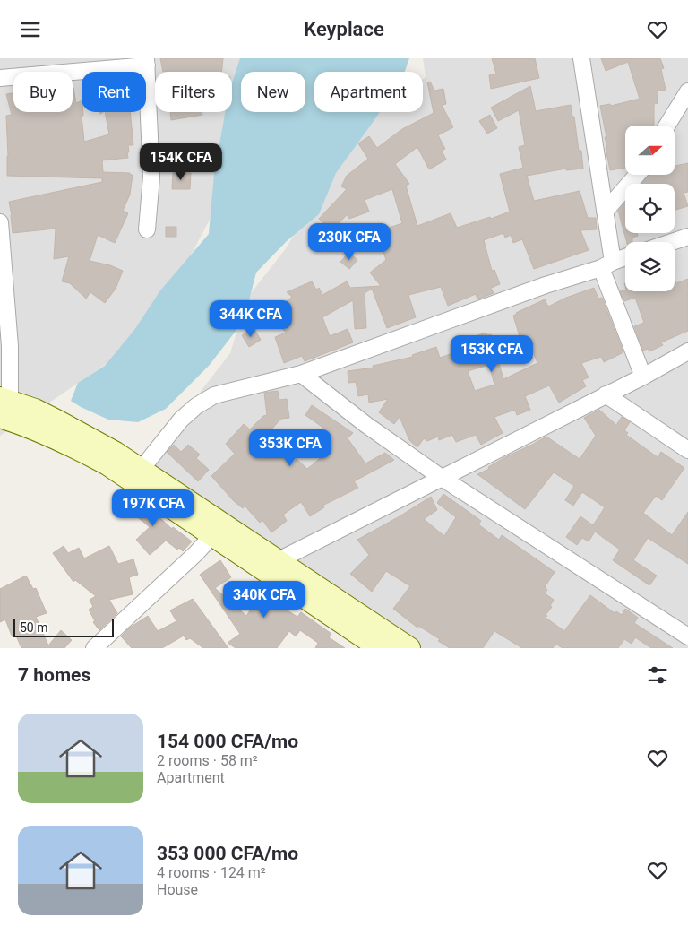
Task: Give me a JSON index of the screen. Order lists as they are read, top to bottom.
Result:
{
  "scale_bar": "50 m",
  "north": "right",
  "page": {
    "header": "Keyplace",
    "chip": [
      "Buy",
      "Rent",
      "Filters",
      "New",
      "Apartment"
    ],
    "price": [
      "154K CFA",
      "230K CFA",
      "344K CFA",
      "153K CFA",
      "353K CFA",
      "197K CFA",
      "340K CFA"
    ],
    "scale": "50 m",
    "heading": "7 homes",
    "list": [
      {
        "name": "154 000 CFA/mo",
        "note": "2 rooms · 58 m² · Apartment"
      },
      {
        "name": "353 000 CFA/mo",
        "note": "4 rooms · 124 m² · House"
      }
    ]
  }
}
